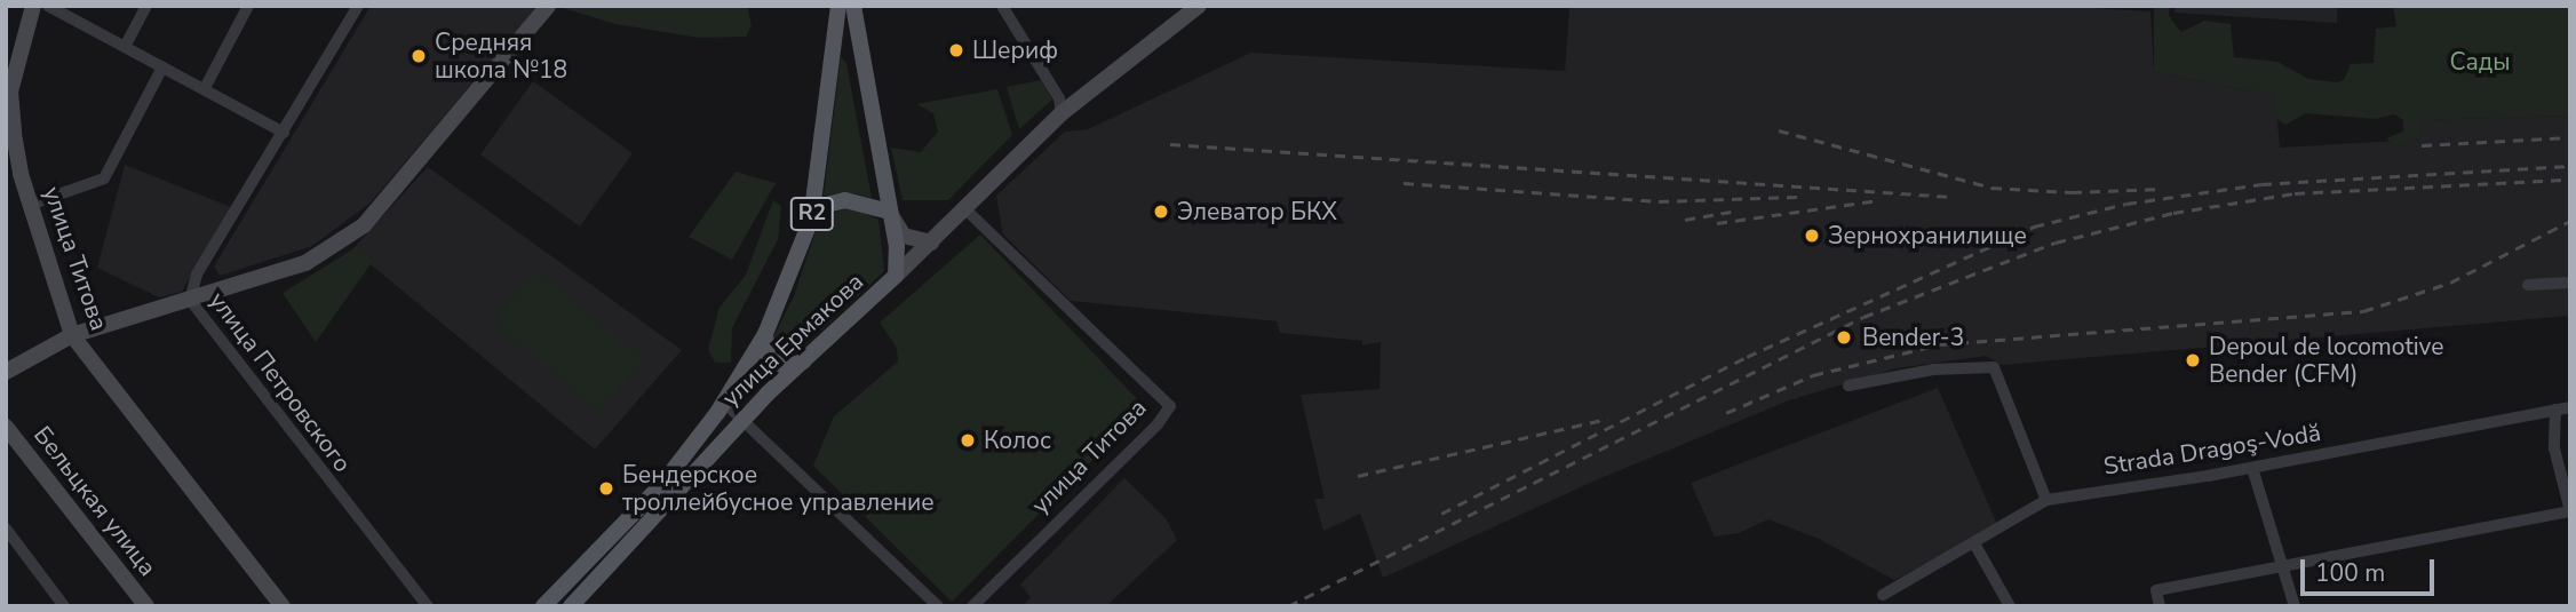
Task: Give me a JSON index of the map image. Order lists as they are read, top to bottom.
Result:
{
  "streets": {
    "main road": ["R2", "улица Ермакова"],
    "street": [
      "улица Титова",
      "улица Петровского",
      "Strada Dragoş-Vodă",
      "Бельцкая улица"
    ]
  },
  "parks": ["Сады"],
  "places": [
    "Шериф",
    "Средняя школа №18",
    "Элеватор БКХ",
    "Зернохранилище",
    "Bender-3",
    "Depoul de locomotive Bender (CFM)",
    "Колос",
    "Бендерское троллейбусное управление"
  ],
  "scale_bar": "100 m"
}
